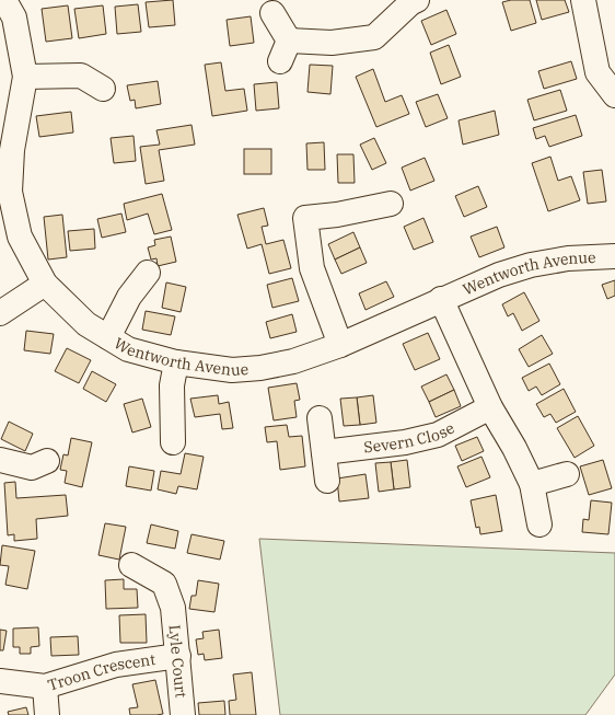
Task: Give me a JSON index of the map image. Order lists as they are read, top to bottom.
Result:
{
  "streets": {
    "street": [
      "Wentworth Avenue",
      "Severn Close",
      "Lyle Court",
      "Troon Crescent"
    ]
  },
  "crossings": [
    ["Lyle Court", "Troon Crescent"]
  ]
}
